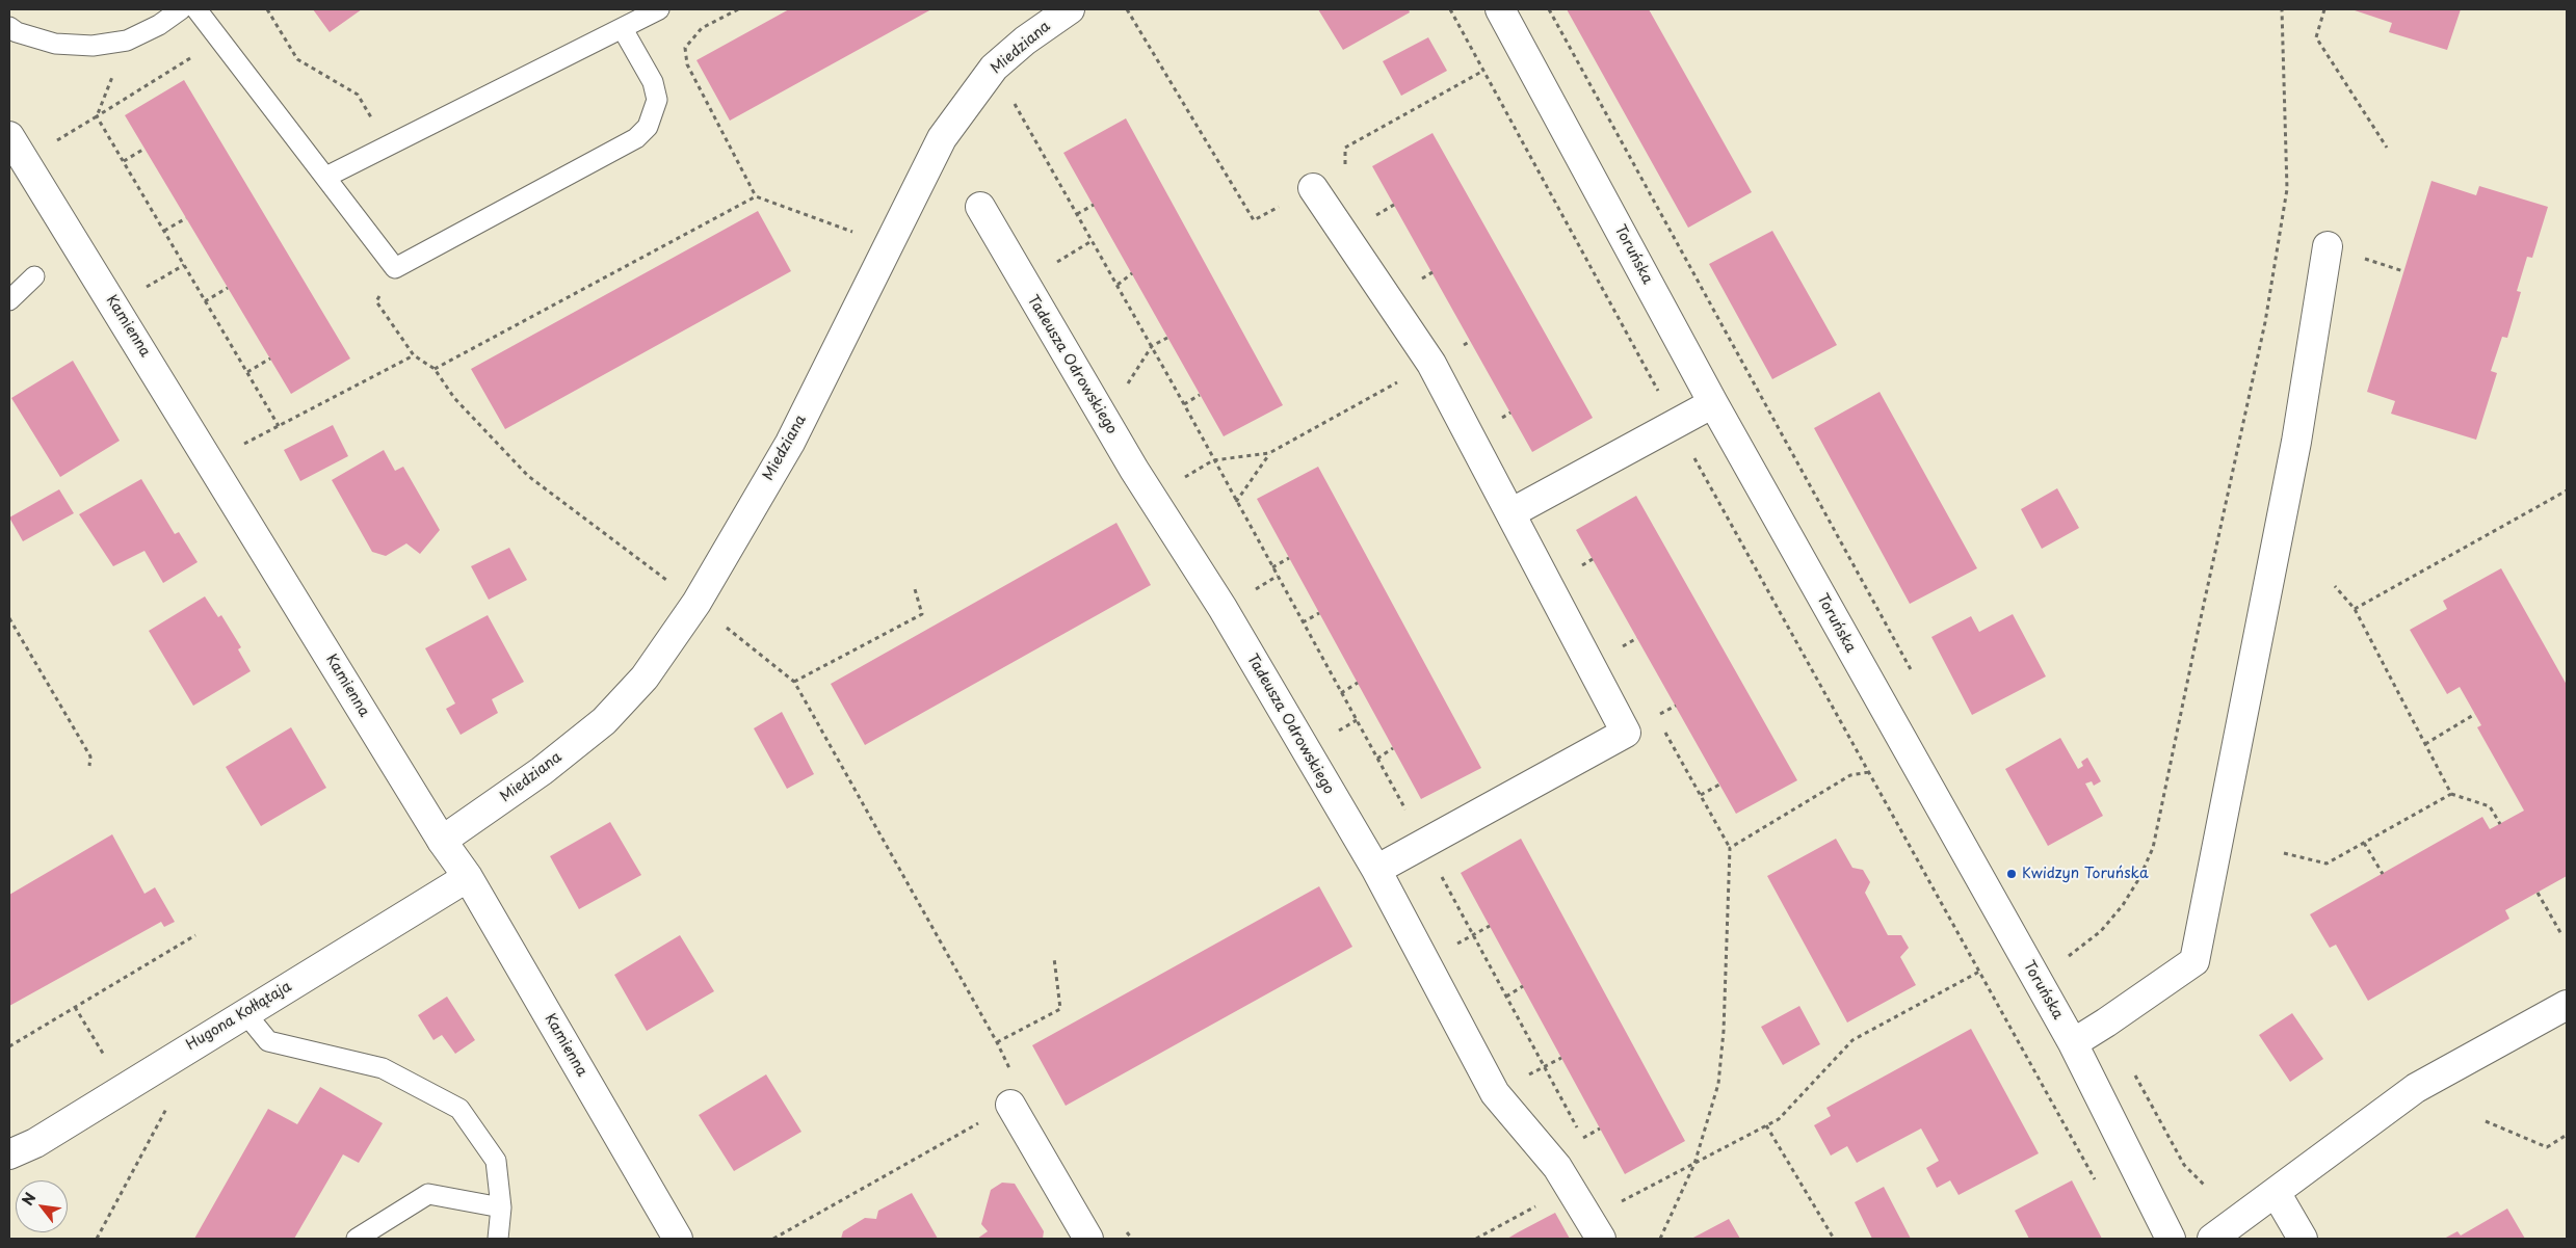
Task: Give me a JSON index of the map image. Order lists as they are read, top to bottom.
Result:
{
  "streets": {
    "street": [
      "Miedziana",
      "Toruńska",
      "Kamienna",
      "Tadeusza Odrowskiego",
      "Hugona Kołłątaja"
    ]
  },
  "crossings": [
    ["Miedziana", "Kamienna"],
    ["Kamienna", "Hugona Kołłątaja"]
  ],
  "places": ["Kwidzyn Toruńska"],
  "north": "top left"
}
